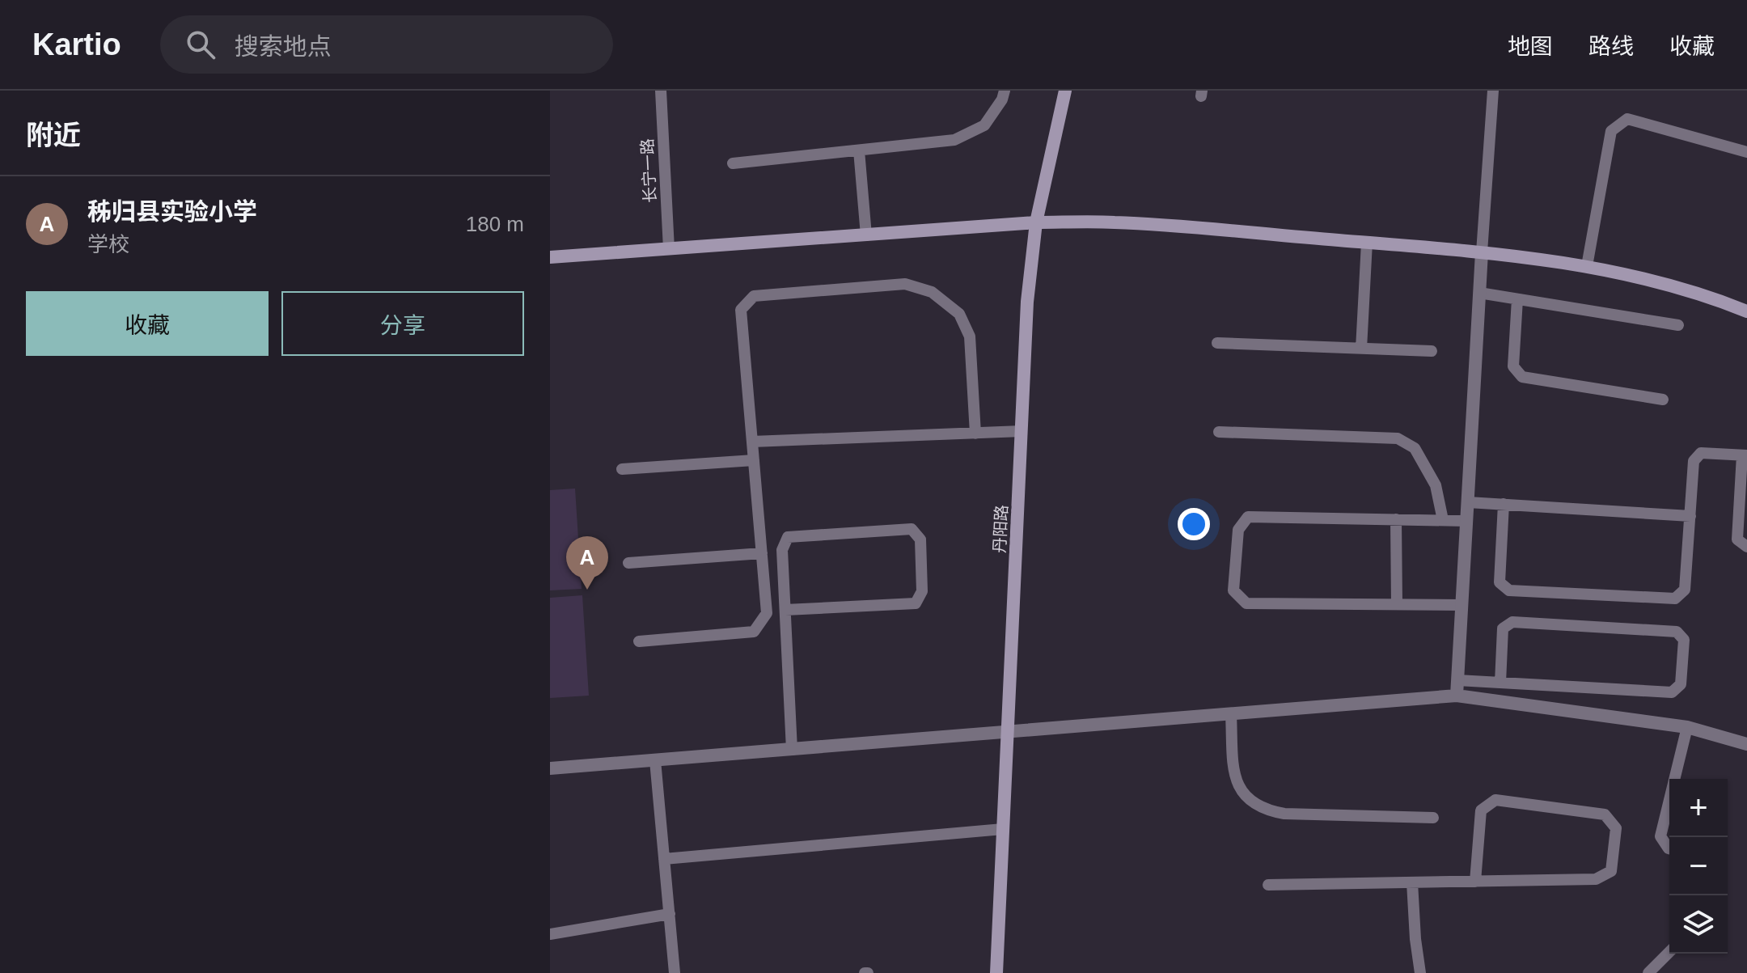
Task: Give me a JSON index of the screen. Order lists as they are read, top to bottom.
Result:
{
  "streets": {
    "main road": ["丹阳路"],
    "lane": ["长宁一路"]
  },
  "page": {
    "header": "Kartio",
    "search": "搜索地点",
    "nav": ["地图", "路线", "收藏"],
    "heading": "附近",
    "list": [
      {
        "mark": "A",
        "name": "秭归县实验小学",
        "note": "学校",
        "value": "180 m"
      }
    ],
    "buttons": ["收藏", "分享"],
    "pins": "A",
    "map_buttons": ["+", "−"]
  }
}
